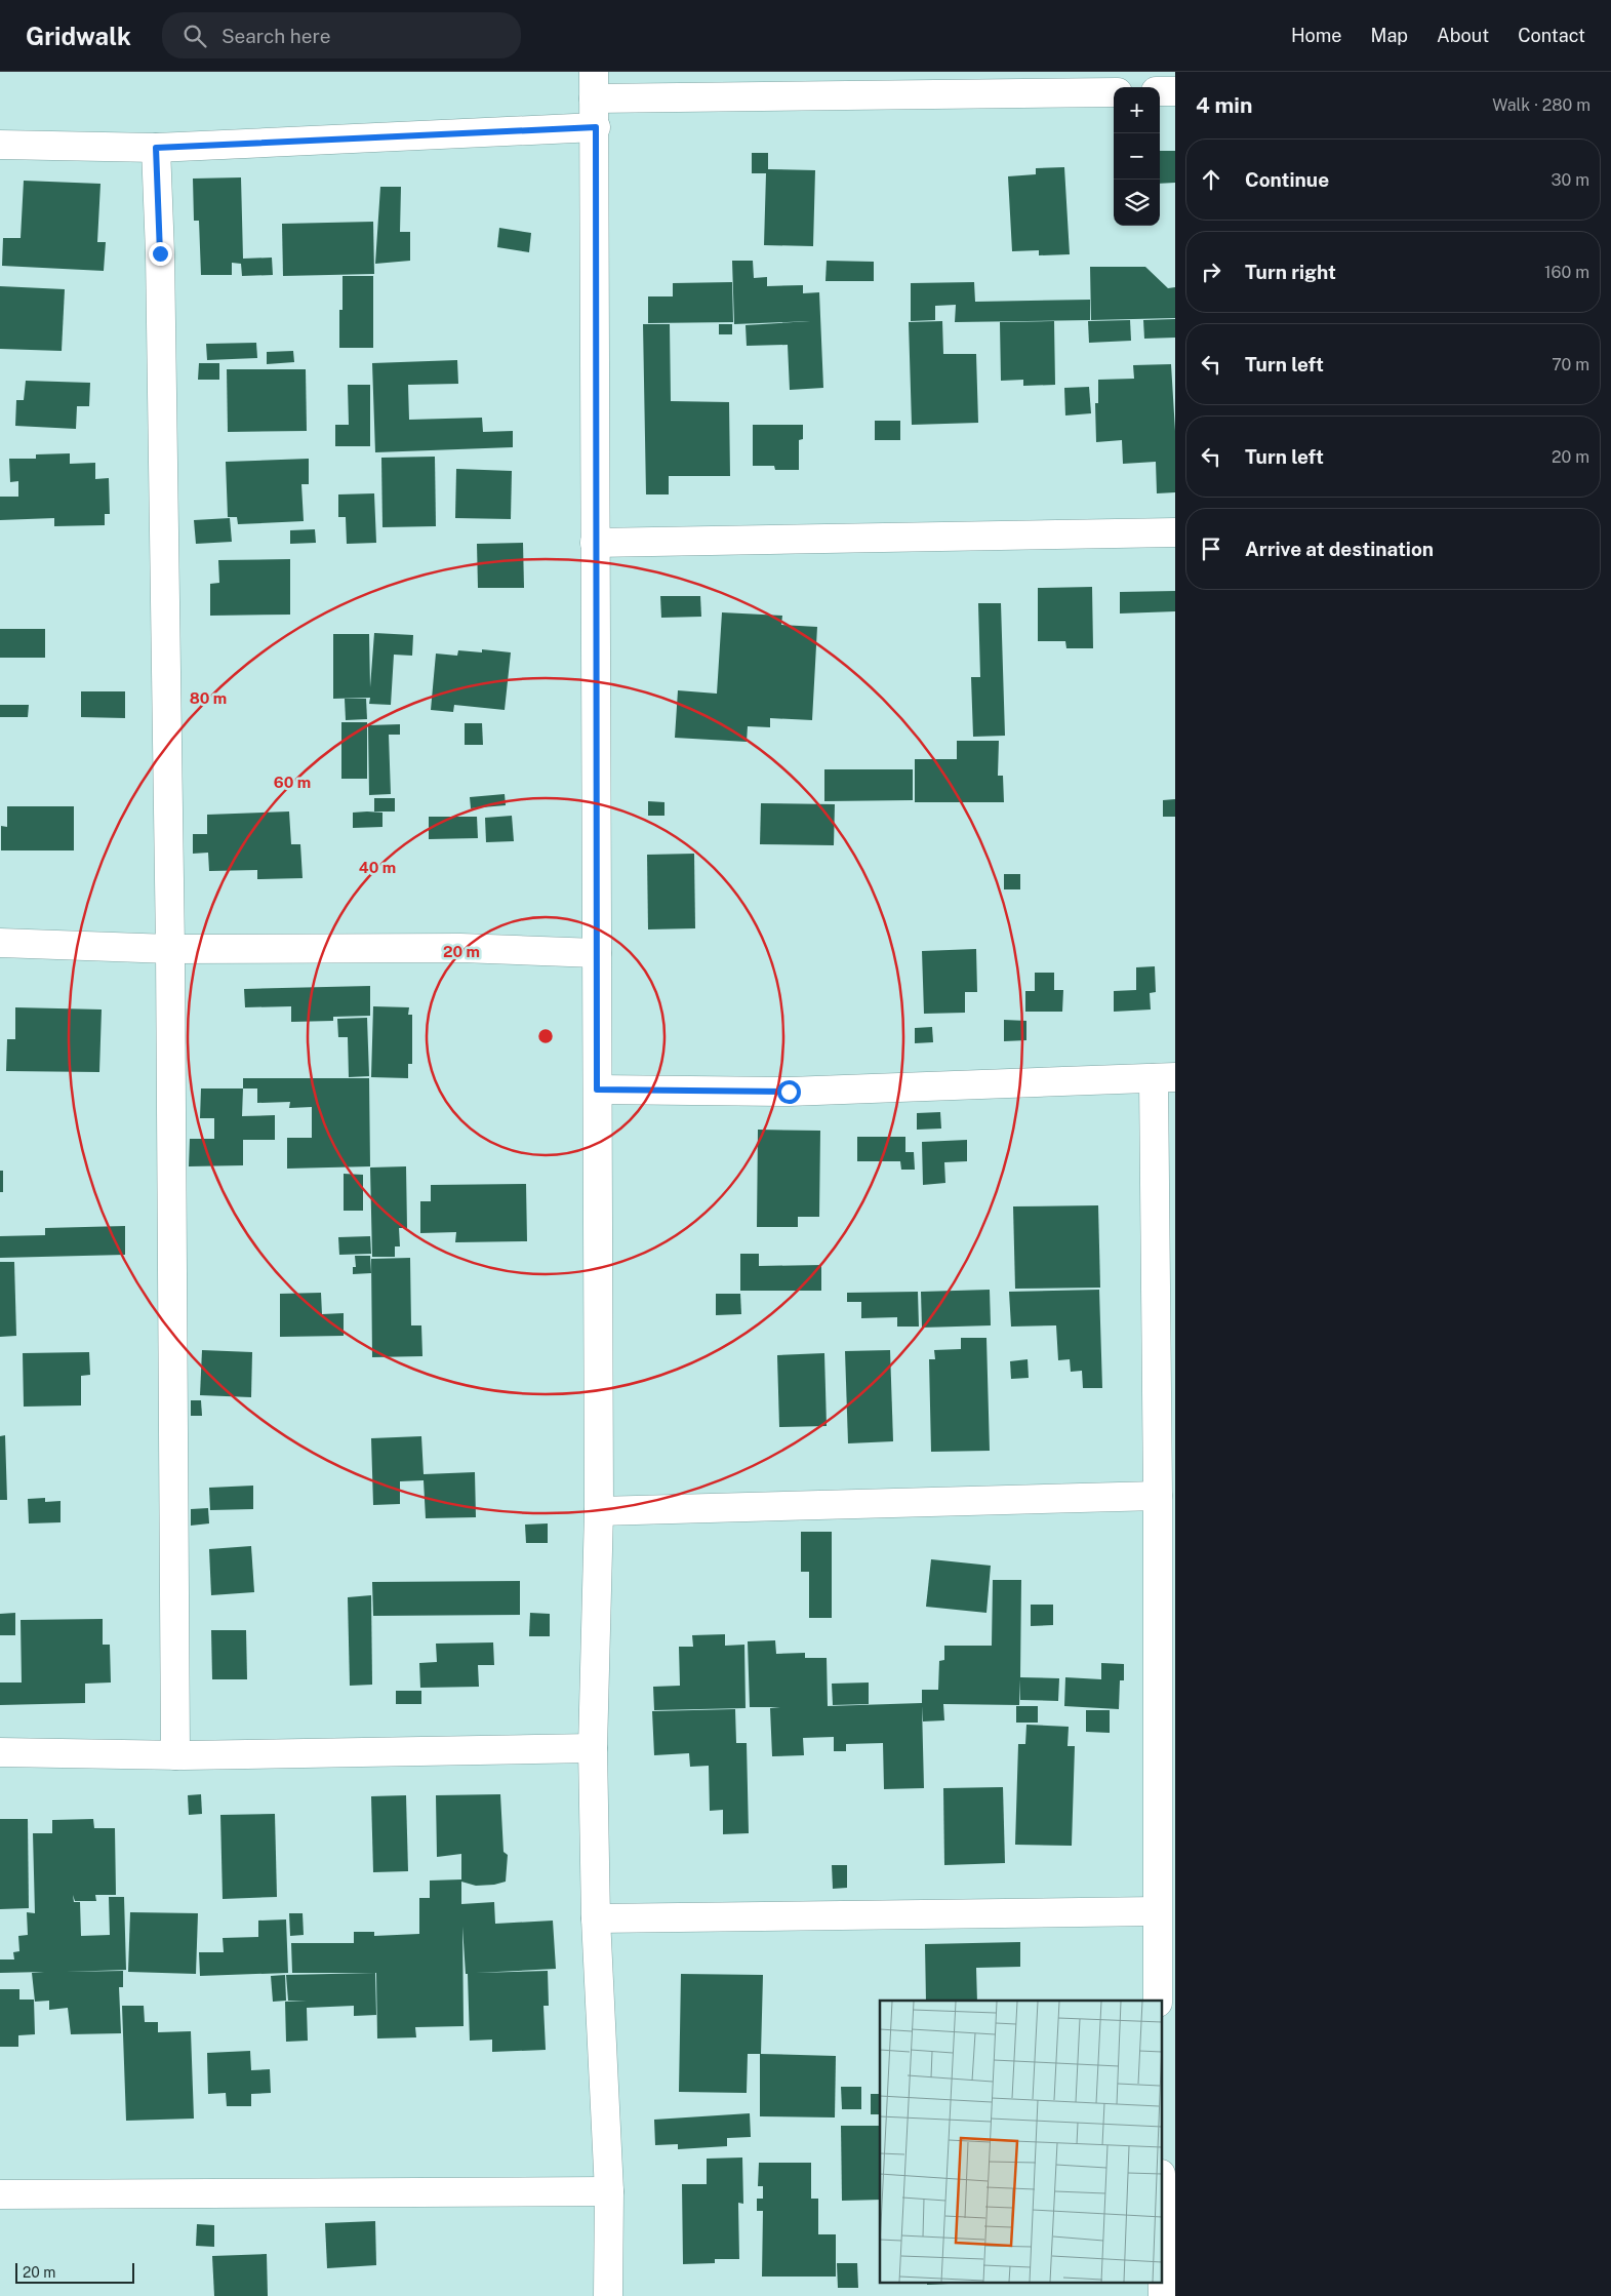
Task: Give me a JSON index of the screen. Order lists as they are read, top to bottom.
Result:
{
  "scale_bar": "20 m",
  "page": {
    "header": "Gridwalk",
    "search": "Search here",
    "nav": [
      "Home",
      "Map",
      "About",
      "Contact"
    ],
    "heading": ["4 min", "Walk · 280 m"],
    "map_buttons": ["+", "−"],
    "list": [
      ["Continue", "30 m"],
      ["Turn right", "160 m"],
      ["Turn left", "70 m"],
      ["Turn left", "20 m"],
      "Arrive at destination"
    ],
    "scale": "20 m"
  },
  "rings": [
    "80 m",
    "60 m",
    "40 m",
    "20 m"
  ]
}
